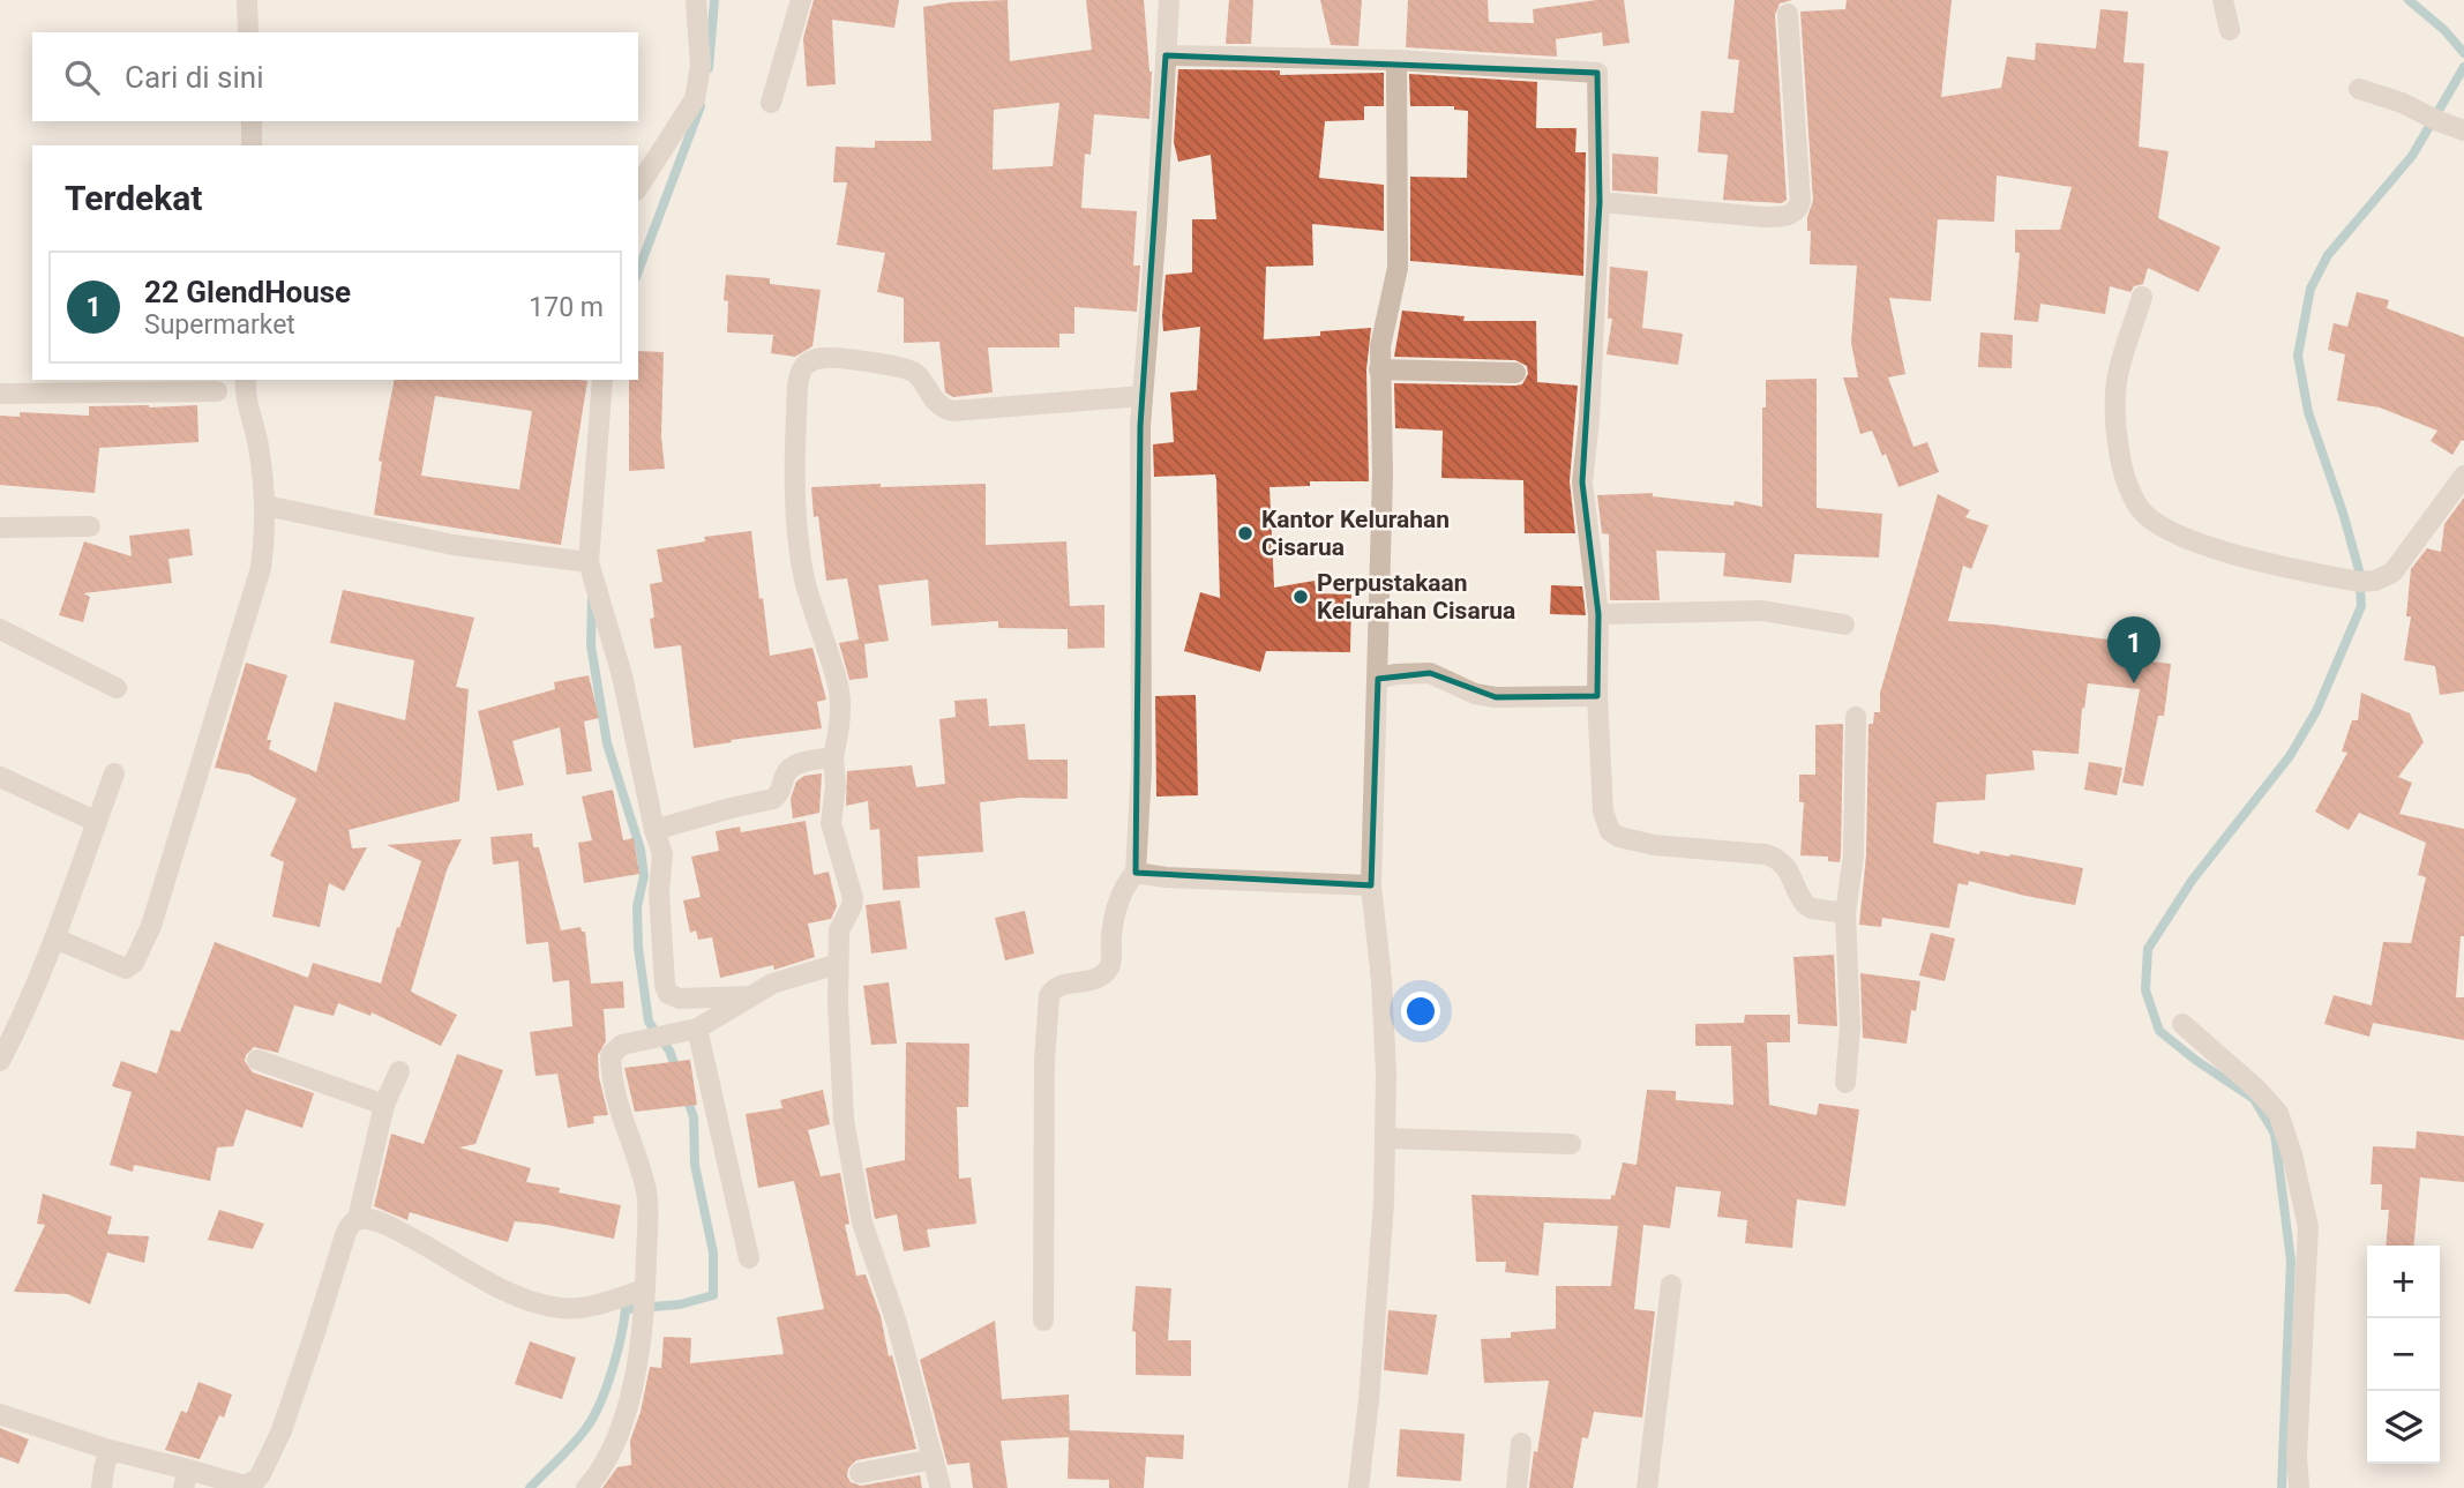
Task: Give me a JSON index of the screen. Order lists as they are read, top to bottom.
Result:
{
  "places": ["Kantor Kelurahan Cisarua", "Perpustakaan Kelurahan Cisarua"],
  "page": {
    "search": "Cari di sini",
    "heading": "Terdekat",
    "list": [
      {
        "mark": "1",
        "name": "22 GlendHouse",
        "note": "Supermarket",
        "value": "170 m"
      }
    ],
    "pins": "1",
    "map_buttons": ["+", "−"]
  }
}
